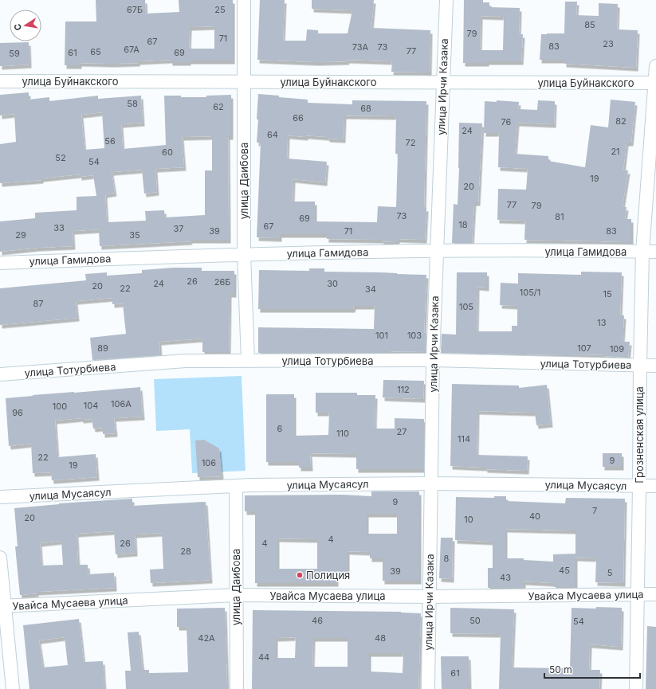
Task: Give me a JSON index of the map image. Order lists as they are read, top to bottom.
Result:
{
  "streets": {
    "street": [
      "улица Буйнакского",
      "улица Ирчи Казака",
      "улица Даибова",
      "улица Гамидова",
      "улица Тотурбиева",
      "Грозненская улица",
      "улица Мусаясул",
      "Увайса Мусаева улица"
    ]
  },
  "crossings": [
    ["улица Буйнакского", "улица Ирчи Казака"],
    ["улица Буйнакского", "улица Даибова"],
    ["улица Буйнакского", "Грозненская улица"],
    ["улица Ирчи Казака", "улица Гамидова"],
    ["улица Ирчи Казака", "улица Тотурбиева"],
    ["улица Ирчи Казака", "улица Мусаясул"],
    ["улица Ирчи Казака", "Увайса Мусаева улица"],
    ["улица Даибова", "улица Гамидова"],
    ["улица Даибова", "улица Тотурбиева"],
    ["улица Даибова", "улица Мусаясул"],
    ["улица Даибова", "Увайса Мусаева улица"],
    ["улица Гамидова", "Грозненская улица"],
    ["улица Тотурбиева", "Грозненская улица"],
    ["Грозненская улица", "улица Мусаясул"],
    ["Грозненская улица", "Увайса Мусаева улица"]
  ],
  "places": ["Полиция"],
  "house_numbers": [
    "67Б",
    "25",
    "85",
    "79",
    "71",
    "67",
    "23",
    "83",
    "73А",
    "73",
    "67А",
    "77",
    "65",
    "61",
    "69",
    "59",
    "58",
    "62",
    "68",
    "66",
    "82",
    "76",
    "24",
    "64",
    "56",
    "72",
    "21",
    "60",
    "52",
    "54",
    "19",
    "20",
    "77",
    "79",
    "73",
    "81",
    "69",
    "18",
    "67",
    "33",
    "37",
    "39",
    "71",
    "83",
    "29",
    "35",
    "26",
    "26Б",
    "24",
    "30",
    "20",
    "22",
    "34",
    "105/1",
    "15",
    "87",
    "105",
    "13",
    "101",
    "103",
    "89",
    "107",
    "109",
    "112",
    "106А",
    "104",
    "100",
    "96",
    "6",
    "27",
    "110",
    "114",
    "22",
    "9",
    "106",
    "19",
    "9",
    "7",
    "40",
    "20",
    "10",
    "4",
    "26",
    "4",
    "28",
    "8",
    "45",
    "39",
    "5",
    "43",
    "46",
    "50",
    "54",
    "42А",
    "48",
    "44",
    "61"
  ],
  "scale_bar": "50 m",
  "north": "left"
}
